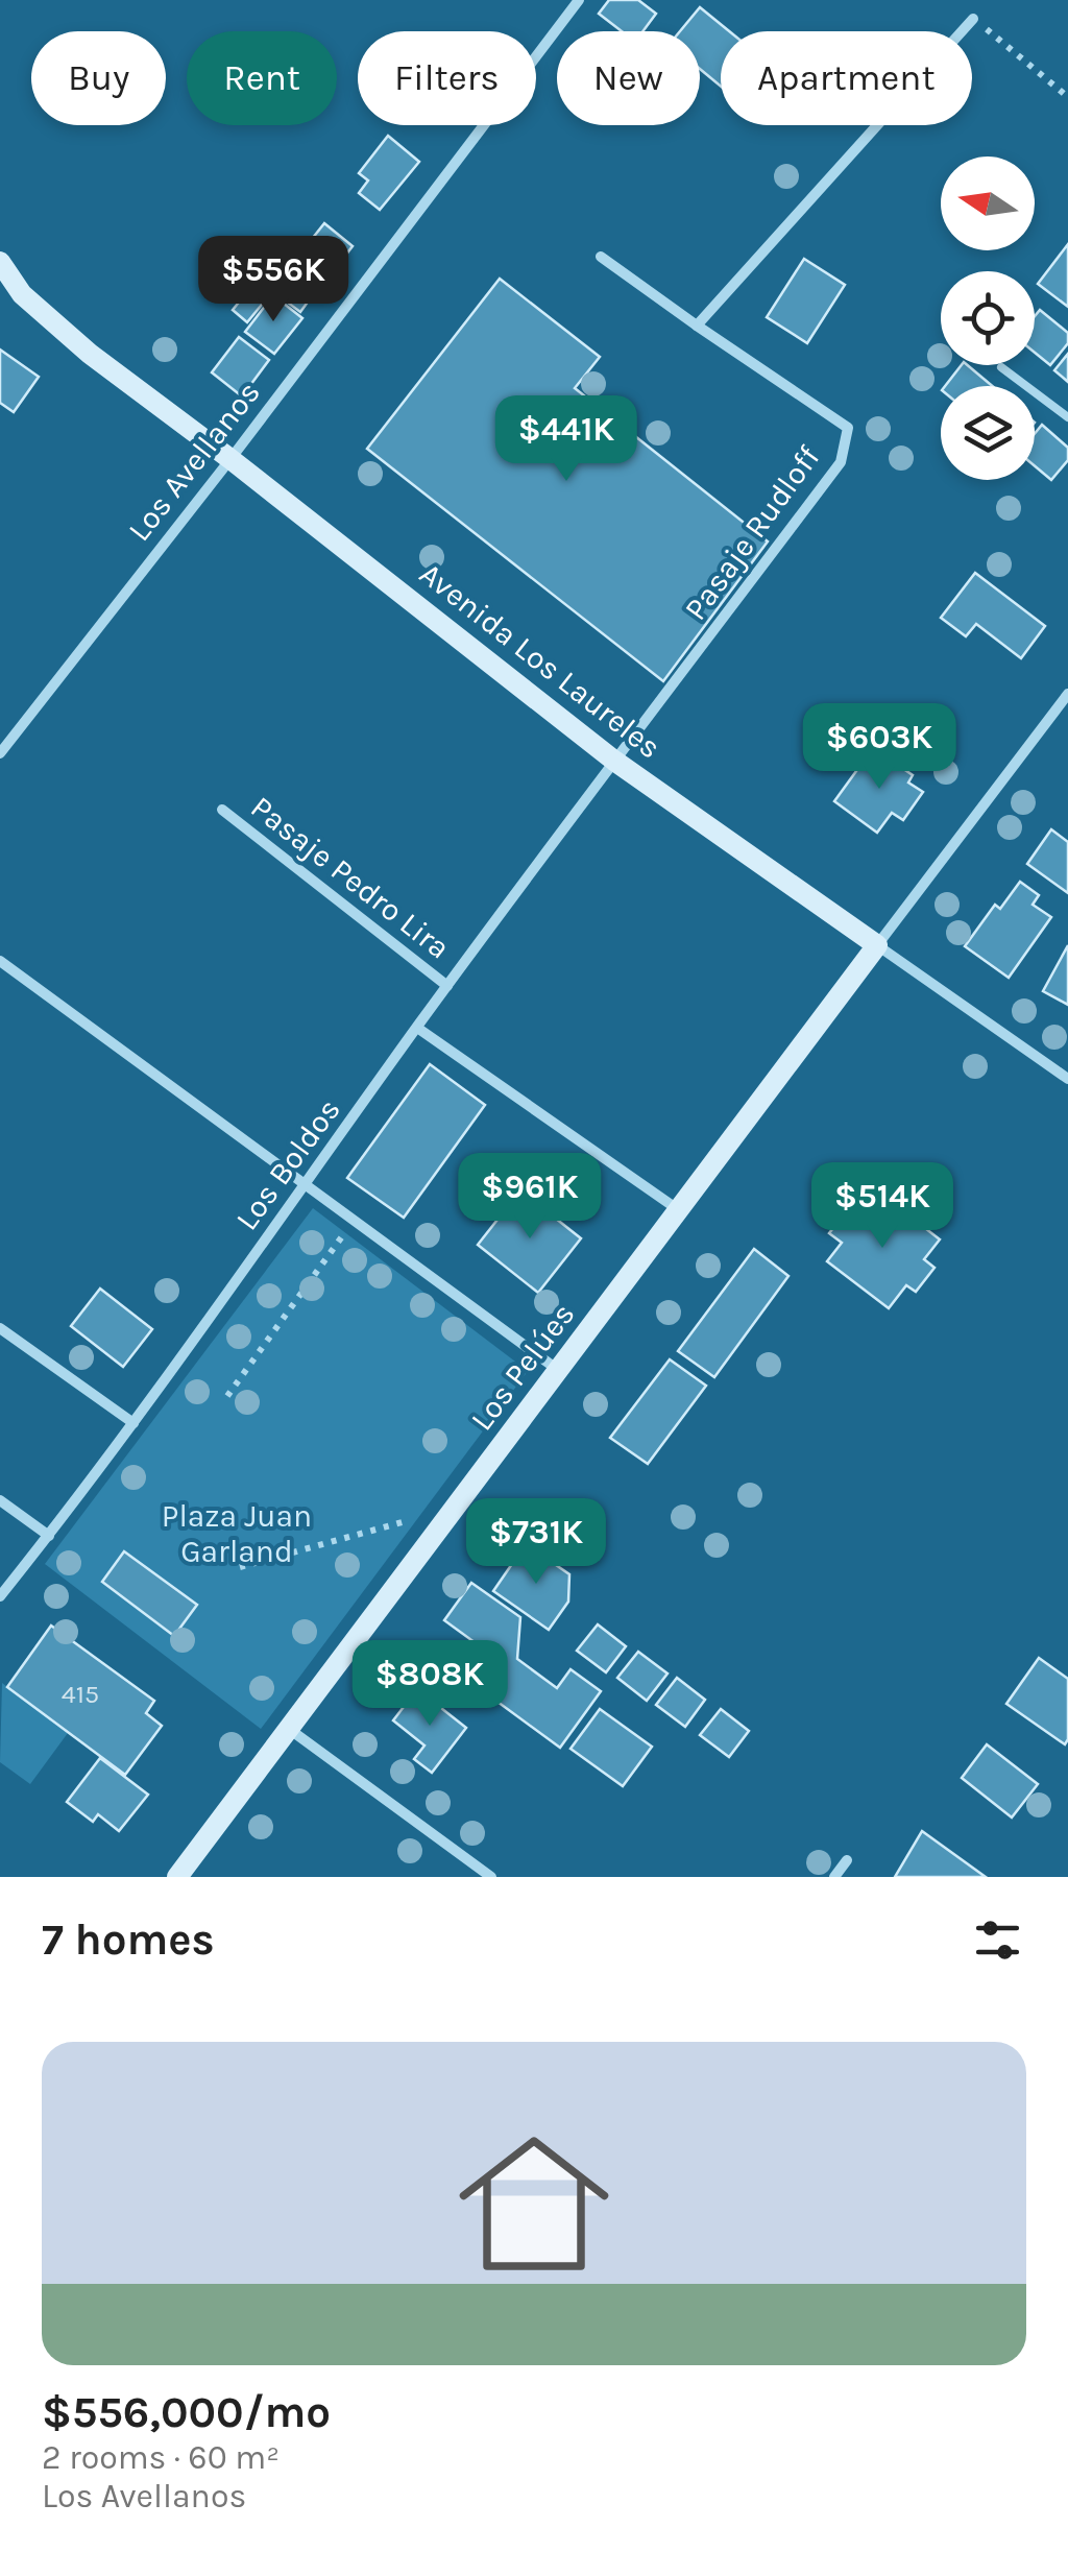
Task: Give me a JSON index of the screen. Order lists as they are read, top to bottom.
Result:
{
  "streets": {
    "street": [
      "Los Avellanos",
      "Pasaje Rudloff",
      "Avenida Los Laureles",
      "Pasaje Pedro Lira",
      "Los Boldos",
      "Los Pelúes"
    ]
  },
  "crossings": [
    ["Los Avellanos", "Avenida Los Laureles"],
    ["Pasaje Rudloff", "Avenida Los Laureles"],
    ["Pasaje Rudloff", "Los Boldos"],
    ["Avenida Los Laureles", "Los Boldos"],
    ["Avenida Los Laureles", "Los Pelúes"],
    ["Pasaje Pedro Lira", "Los Boldos"]
  ],
  "parks": ["Plaza Juan Garland"],
  "house_numbers": ["415"],
  "north": "left",
  "page": {
    "chip": [
      "Buy",
      "Rent",
      "Filters",
      "New",
      "Apartment"
    ],
    "price": [
      "$556K",
      "$441K",
      "$603K",
      "$961K",
      "$514K",
      "$731K",
      "$808K"
    ],
    "heading": "7 homes",
    "list": [
      {
        "name": "$556,000/mo",
        "note": "2 rooms · 60 m² · Los Avellanos"
      }
    ]
  }
}
